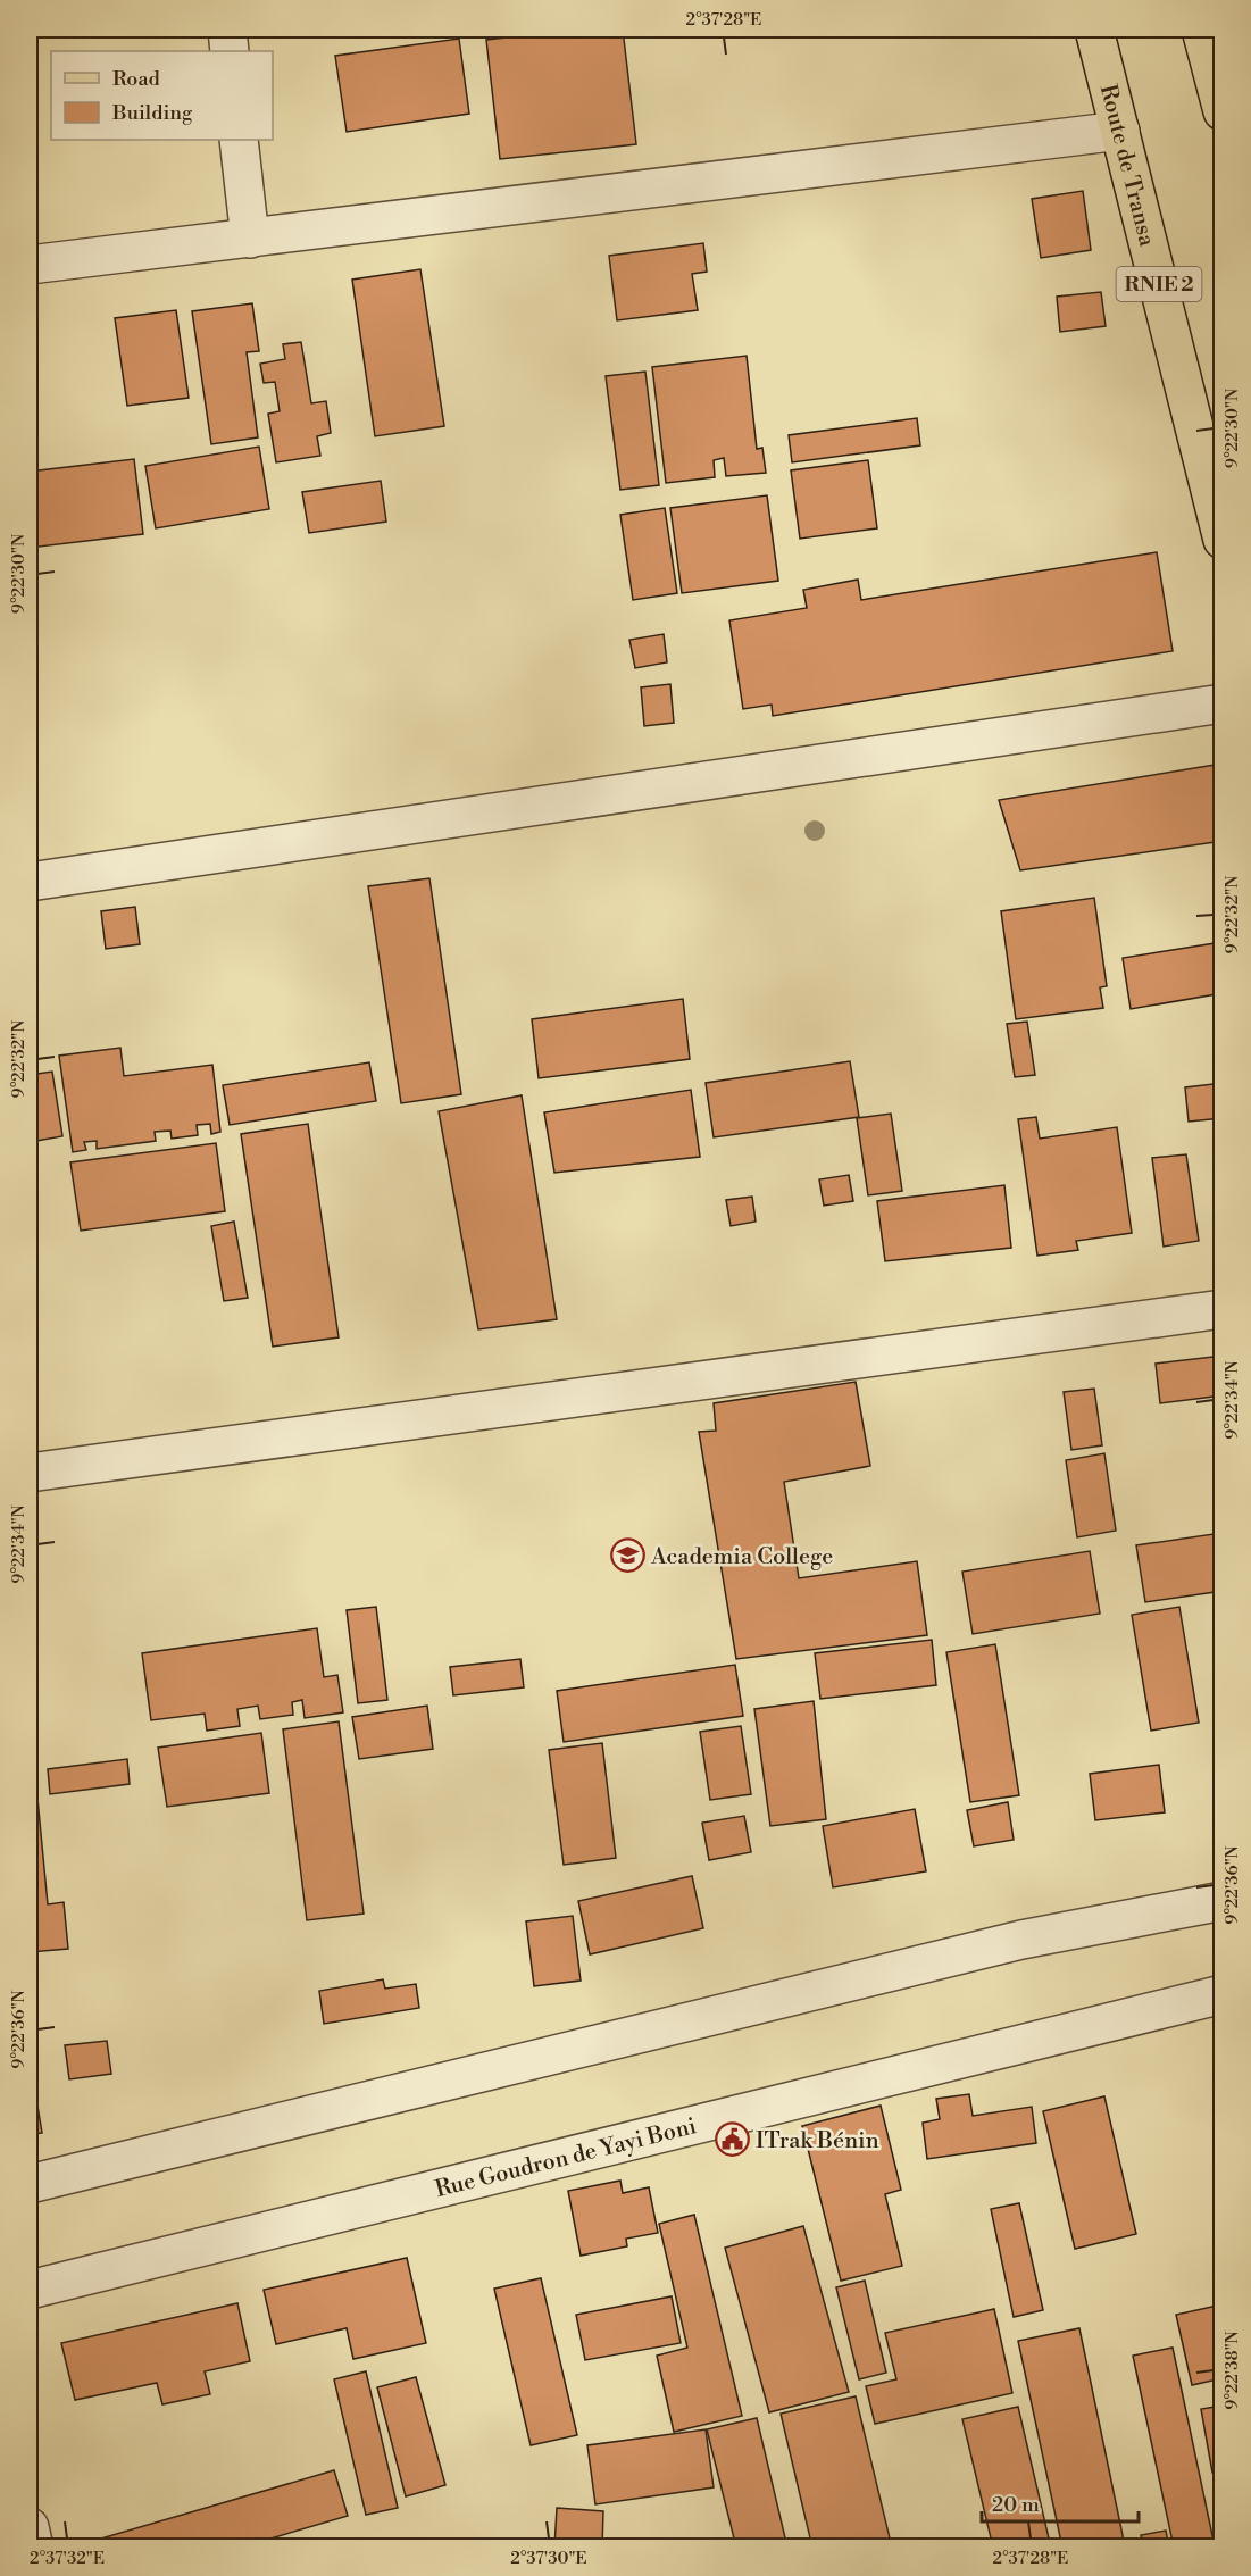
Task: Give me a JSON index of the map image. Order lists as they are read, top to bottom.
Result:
{
  "streets": {
    "main road": ["Route de Transa", "RNIE 2"],
    "street": ["Rue Goudron de Yayi Boni"]
  },
  "places": {
    "school or university": ["Academia College"],
    "public building": ["ITrak Bénin"]
  },
  "legend": ["Road", "Building"],
  "scale_bar": "20 m",
  "coordinates": [
    "2°37'28\"E",
    "9°22'30\"N",
    "9°22'32\"N",
    "9°22'34\"N",
    "9°22'36\"N",
    "9°22'38\"N",
    "2°37'32\"E",
    "2°37'30\"E"
  ]
}
